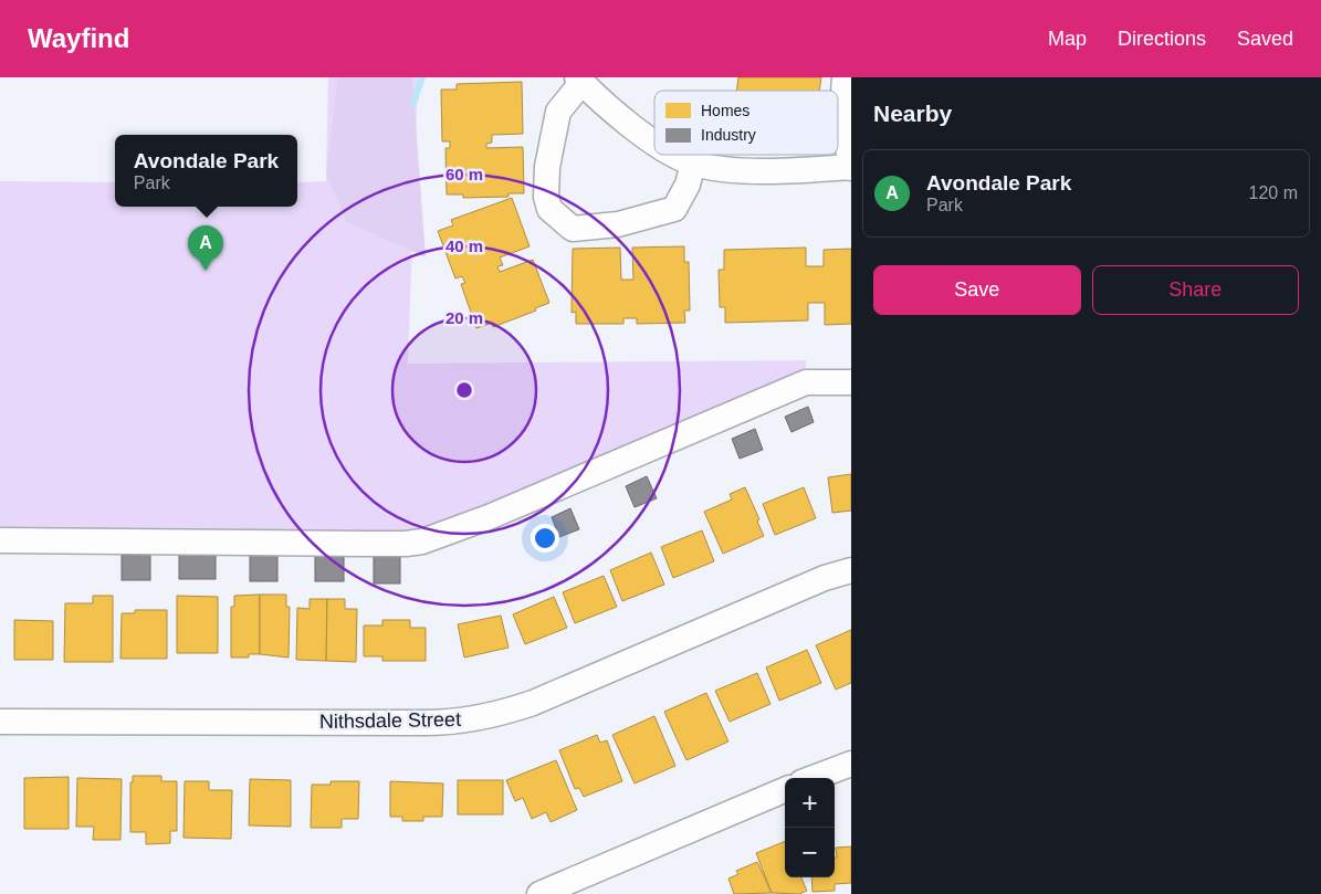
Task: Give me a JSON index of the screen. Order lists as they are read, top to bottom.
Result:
{
  "streets": {
    "street": ["Nithsdale Street"]
  },
  "legend": ["Homes", "Industry"],
  "page": {
    "header": "Wayfind",
    "nav": ["Map", "Directions", "Saved"],
    "heading": "Nearby",
    "popup": ["Avondale Park", "Park"],
    "list": [
      {
        "mark": "A",
        "name": "Avondale Park",
        "note": "Park",
        "value": "120 m"
      }
    ],
    "pins": "A",
    "buttons": ["Save", "Share"],
    "map_buttons": ["+", "−"]
  },
  "rings": ["60 m", "40 m", "20 m"]
}
